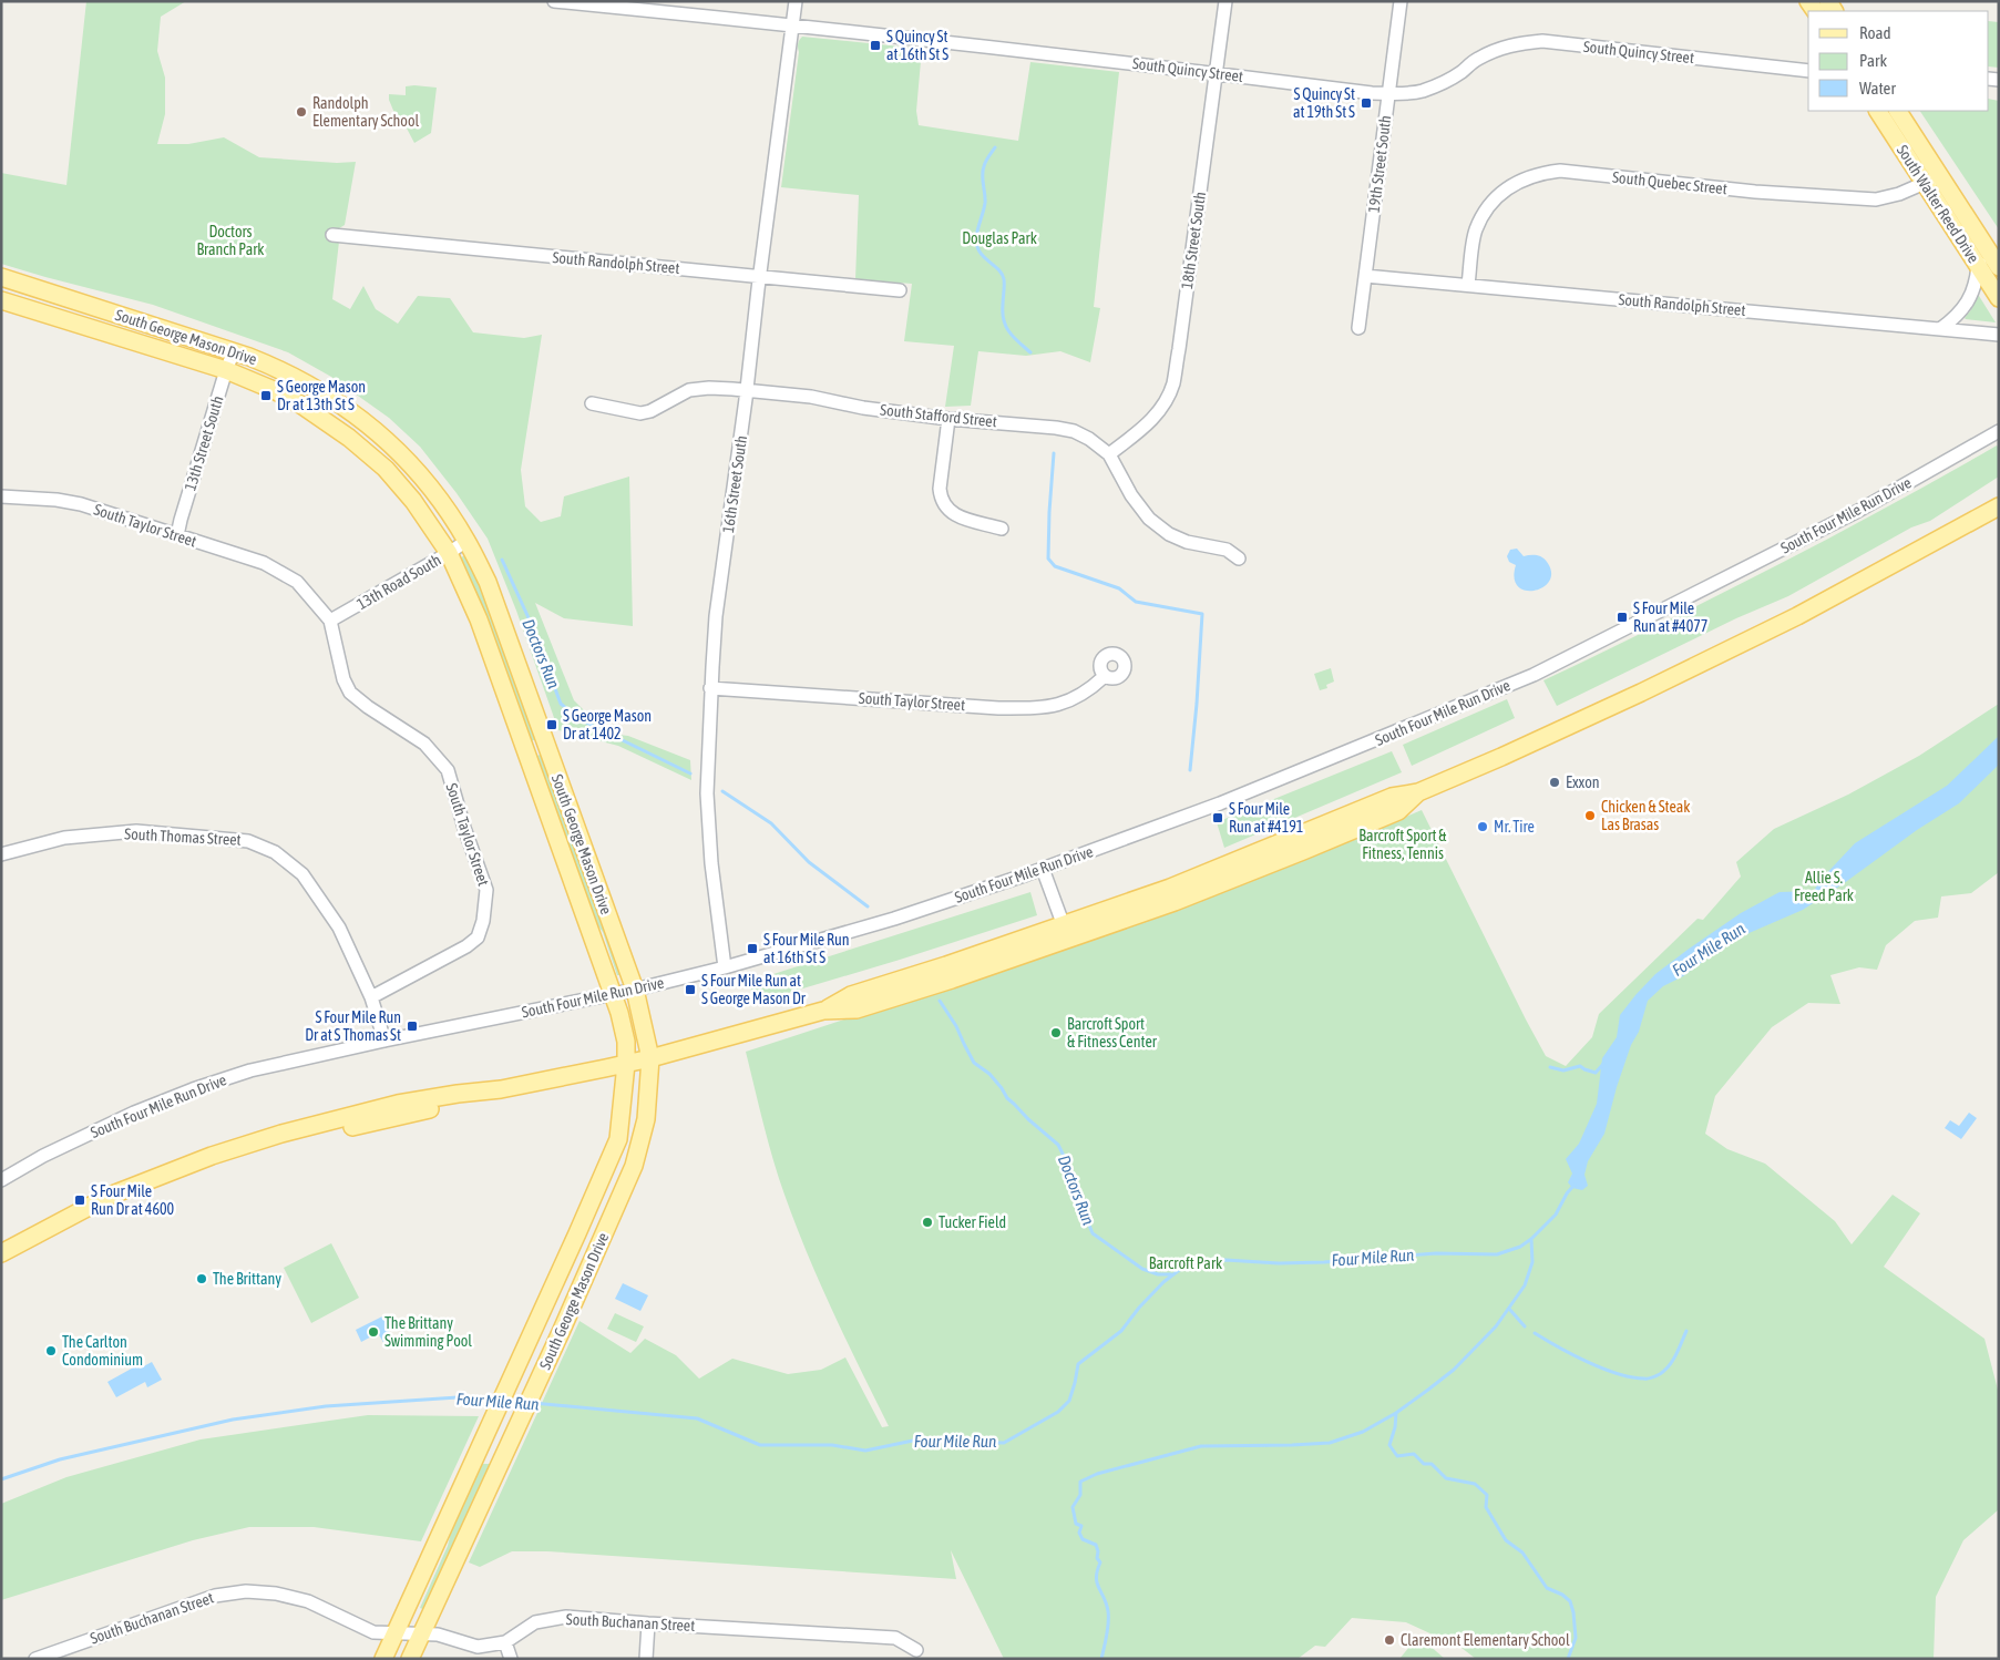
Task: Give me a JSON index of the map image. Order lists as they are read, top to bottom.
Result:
{
  "streets": {
    "main road": ["South Walter Reed Drive", "South George Mason Drive"],
    "street": [
      "South Quincy Street",
      "19th Street South",
      "South Quebec Street",
      "18th Street South",
      "South Randolph Street",
      "South Stafford Street",
      "13th Street South",
      "16th Street South",
      "South Four Mile Run Drive",
      "South Taylor Street",
      "13th Road South",
      "South Thomas Street",
      "South Buchanan Street"
    ]
  },
  "crossings": [
    ["South Quincy Street", "19th Street South"],
    ["South Quincy Street", "18th Street South"],
    ["South Quincy Street", "16th Street South"],
    ["19th Street South", "South Randolph Street"],
    ["South Quebec Street", "South Walter Reed Drive"],
    ["South Quebec Street", "South Randolph Street"],
    ["18th Street South", "South Stafford Street"],
    ["South Randolph Street", "16th Street South"],
    ["South George Mason Drive", "13th Street South"],
    ["South George Mason Drive", "South Four Mile Run Drive"],
    ["South George Mason Drive", "13th Road South"],
    ["South George Mason Drive", "South Buchanan Street"],
    ["South Stafford Street", "16th Street South"],
    ["13th Street South", "South Taylor Street"],
    ["16th Street South", "South Four Mile Run Drive"],
    ["16th Street South", "South Taylor Street"],
    ["South Four Mile Run Drive", "South Thomas Street"],
    ["South Taylor Street", "13th Road South"],
    ["South Taylor Street", "South Thomas Street"]
  ],
  "water": ["Doctors Run", "Four Mile Run"],
  "parks": [
    "Doctors Branch Park",
    "Douglas Park",
    "Barcroft Sport & Fitness, Tennis",
    "Allie S. Freed Park",
    "Barcroft Park"
  ],
  "places": {
    "transit": [
      "S Quincy St at 16th St S",
      "S Quincy St at 19th St S",
      "S George Mason Dr at 13th St S",
      "S Four Mile Run at #4077",
      "S George Mason Dr at 1402",
      "S Four Mile Run at #4191",
      "S Four Mile Run at 16th St S",
      "S Four Mile Run at S George Mason Dr",
      "S Four Mile Run Dr at S Thomas St",
      "S Four Mile Run Dr at 4600"
    ],
    "other": [
      "Randolph Elementary School",
      "Exxon",
      "Chicken & Steak Las Brasas",
      "Mr. Tire",
      "Barcroft Sport & Fitness Center",
      "Tucker Field",
      "The Brittany",
      "The Brittany Swimming Pool",
      "The Carlton Condominium",
      "Claremont Elementary School"
    ]
  },
  "legend": ["Road", "Park", "Water"]
}
